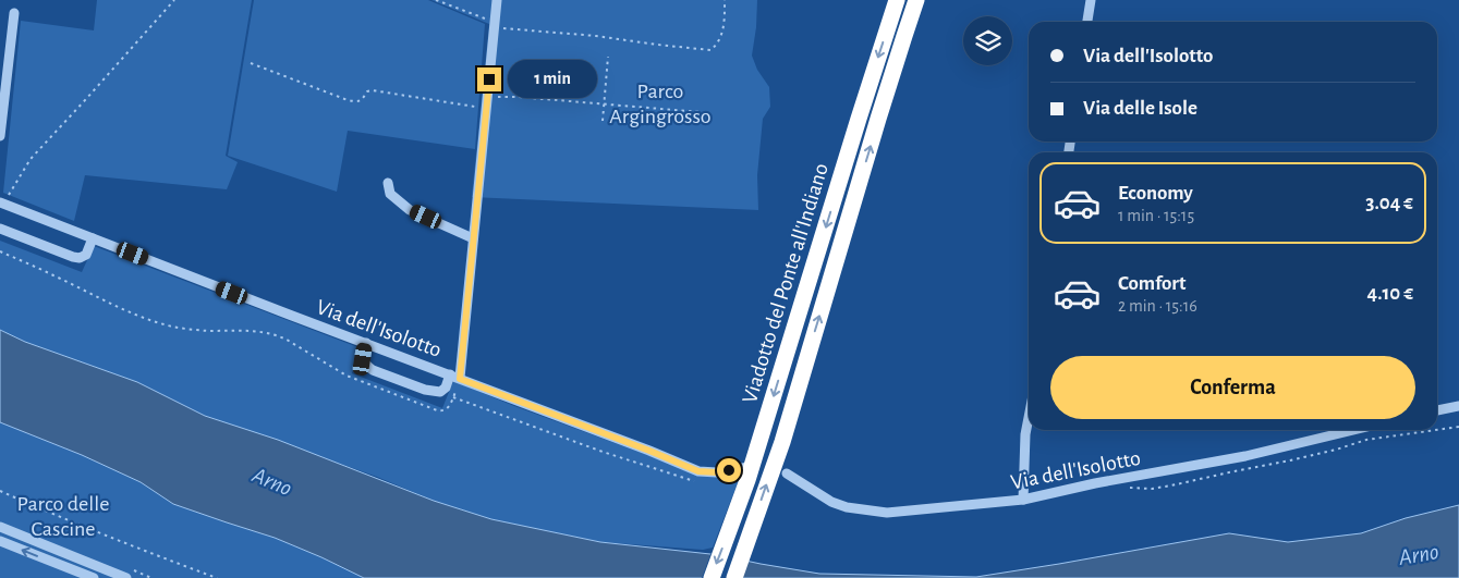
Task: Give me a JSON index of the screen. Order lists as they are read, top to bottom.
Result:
{
  "streets": {
    "highway": ["Viadotto del Ponte all'Indiano"],
    "street": ["Via dell'Isolotto"]
  },
  "water": ["Arno"],
  "parks": ["Parco Argingrosso", "Parco delle Cascine"],
  "page": {
    "banner": ["Via dell'Isolotto", "Via delle Isole"],
    "bubble": "1 min",
    "list": [
      {
        "name": "Economy",
        "note": "1 min · 15:15",
        "value": "3.04 €"
      },
      {
        "name": "Comfort",
        "note": "2 min · 15:16",
        "value": "4.10 €"
      }
    ],
    "buttons": "Conferma"
  }
}
